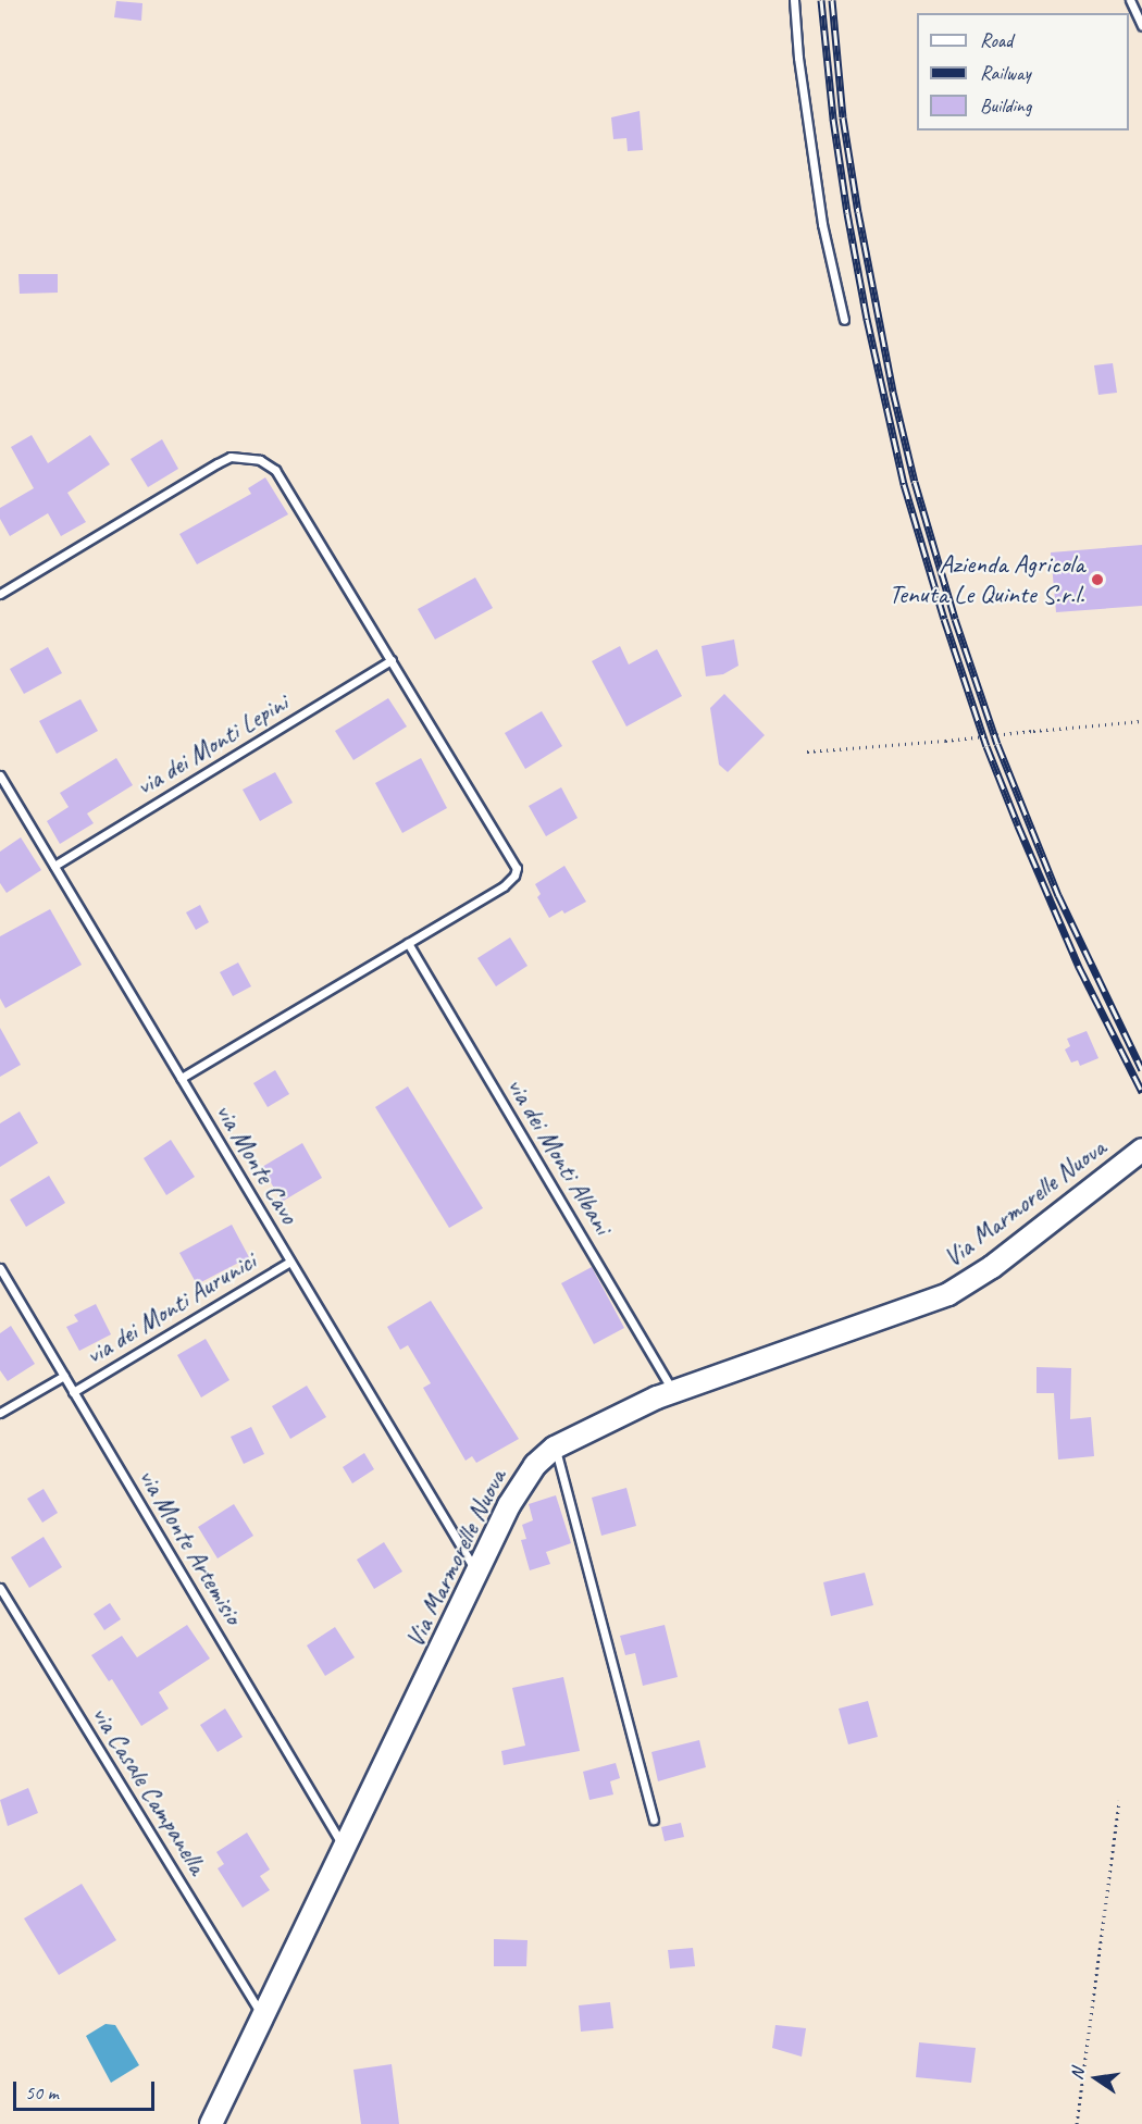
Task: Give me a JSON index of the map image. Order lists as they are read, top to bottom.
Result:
{
  "streets": {
    "street": ["Via Marmorelle Nuova"],
    "lane": [
      "via dei Monti Lepini",
      "via dei Monti Albani",
      "via Monte Cavo",
      "via dei Monti Aurunici",
      "via Monte Artemisio",
      "via Casale Campanella"
    ]
  },
  "crossings": [
    ["via dei Monti Lepini", "via Monte Cavo"],
    ["via dei Monti Albani", "Via Marmorelle Nuova"],
    ["via Monte Cavo", "Via Marmorelle Nuova"],
    ["via Monte Cavo", "via dei Monti Aurunici"],
    ["Via Marmorelle Nuova", "via Monte Artemisio"],
    ["Via Marmorelle Nuova", "via Casale Campanella"],
    ["via dei Monti Aurunici", "via Monte Artemisio"]
  ],
  "places": ["Azienda Agricola Tenuta Le Quinte S.r.l."],
  "legend": ["Road", "Railway", "Building"],
  "scale_bar": "50 m",
  "north": "left"
}
